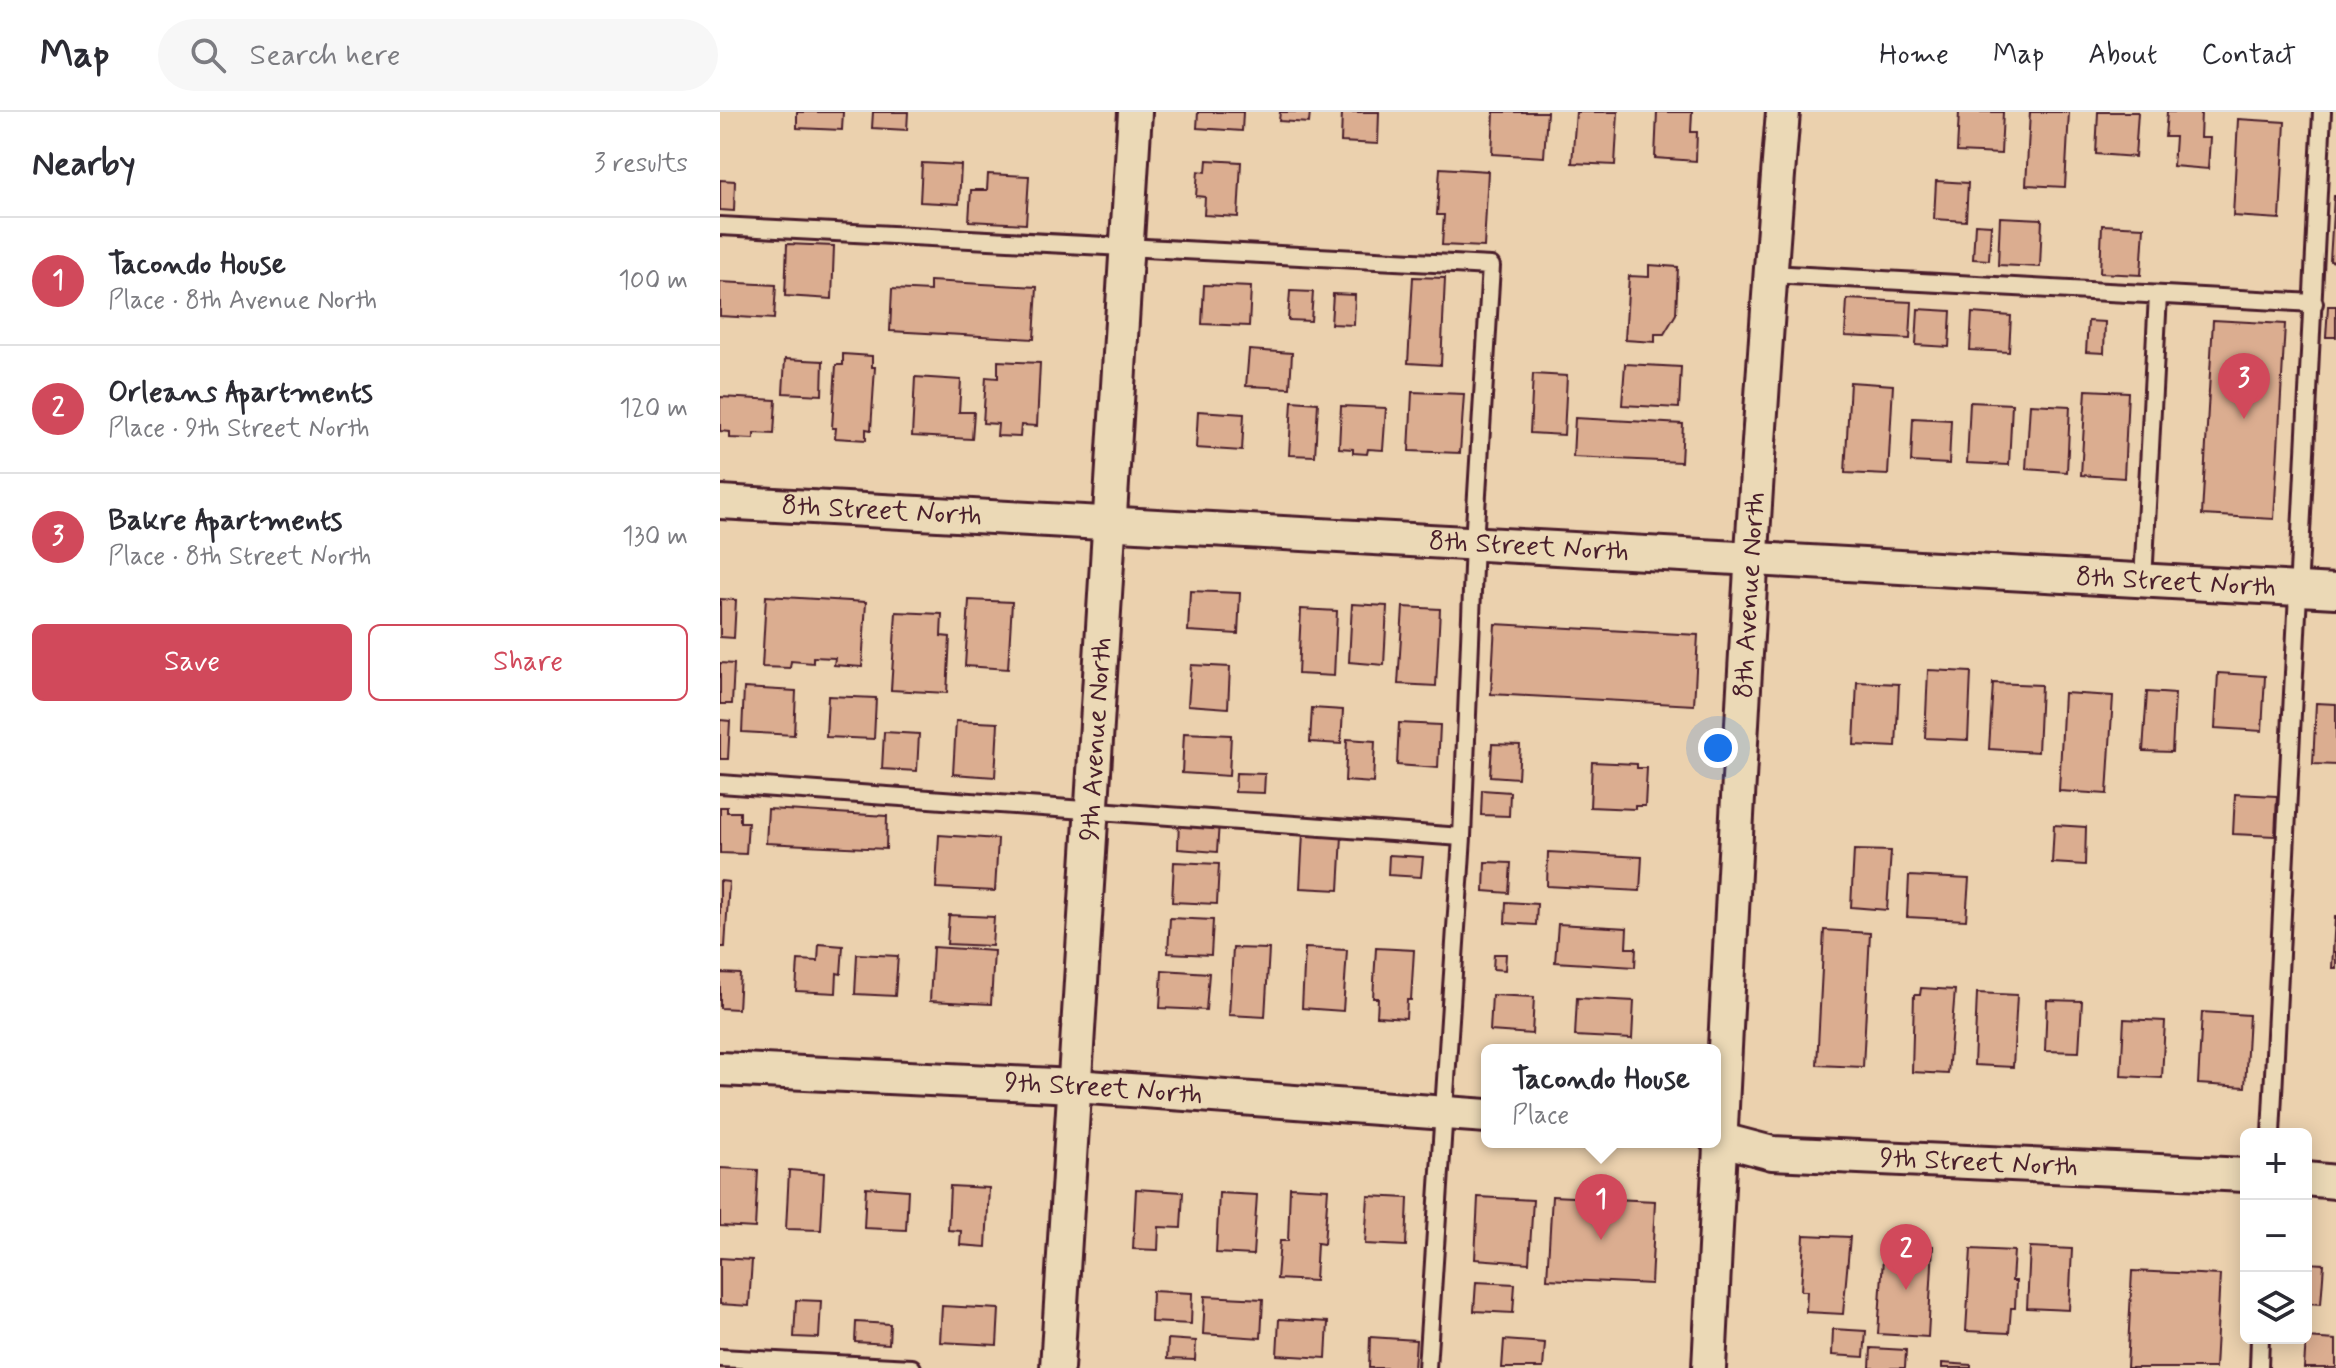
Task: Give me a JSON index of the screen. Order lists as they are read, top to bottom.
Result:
{
  "streets": {
    "street": [
      "8th Street North",
      "8th Avenue North",
      "9th Avenue North",
      "9th Street North"
    ]
  },
  "crossings": [
    ["8th Street North", "8th Avenue North"],
    ["8th Street North", "9th Avenue North"],
    ["9th Avenue North", "9th Street North"]
  ],
  "page": {
    "header": "Map",
    "search": "Search here",
    "nav": [
      "Home",
      "Map",
      "About",
      "Contact"
    ],
    "heading": ["Nearby", "3 results"],
    "list": [
      {
        "mark": "1",
        "name": "Tacondo House",
        "note": "Place · 8th Avenue North",
        "value": "100 m"
      },
      {
        "mark": "2",
        "name": "Orleans Apartments",
        "note": "Place · 9th Street North",
        "value": "120 m"
      },
      {
        "mark": "3",
        "name": "Bakre Apartments",
        "note": "Place · 8th Street North",
        "value": "130 m"
      }
    ],
    "pins": ["3", "1", "2"],
    "buttons": ["Save", "Share"],
    "popup": ["Tacondo House", "Place"],
    "map_buttons": ["+", "−"]
  }
}
